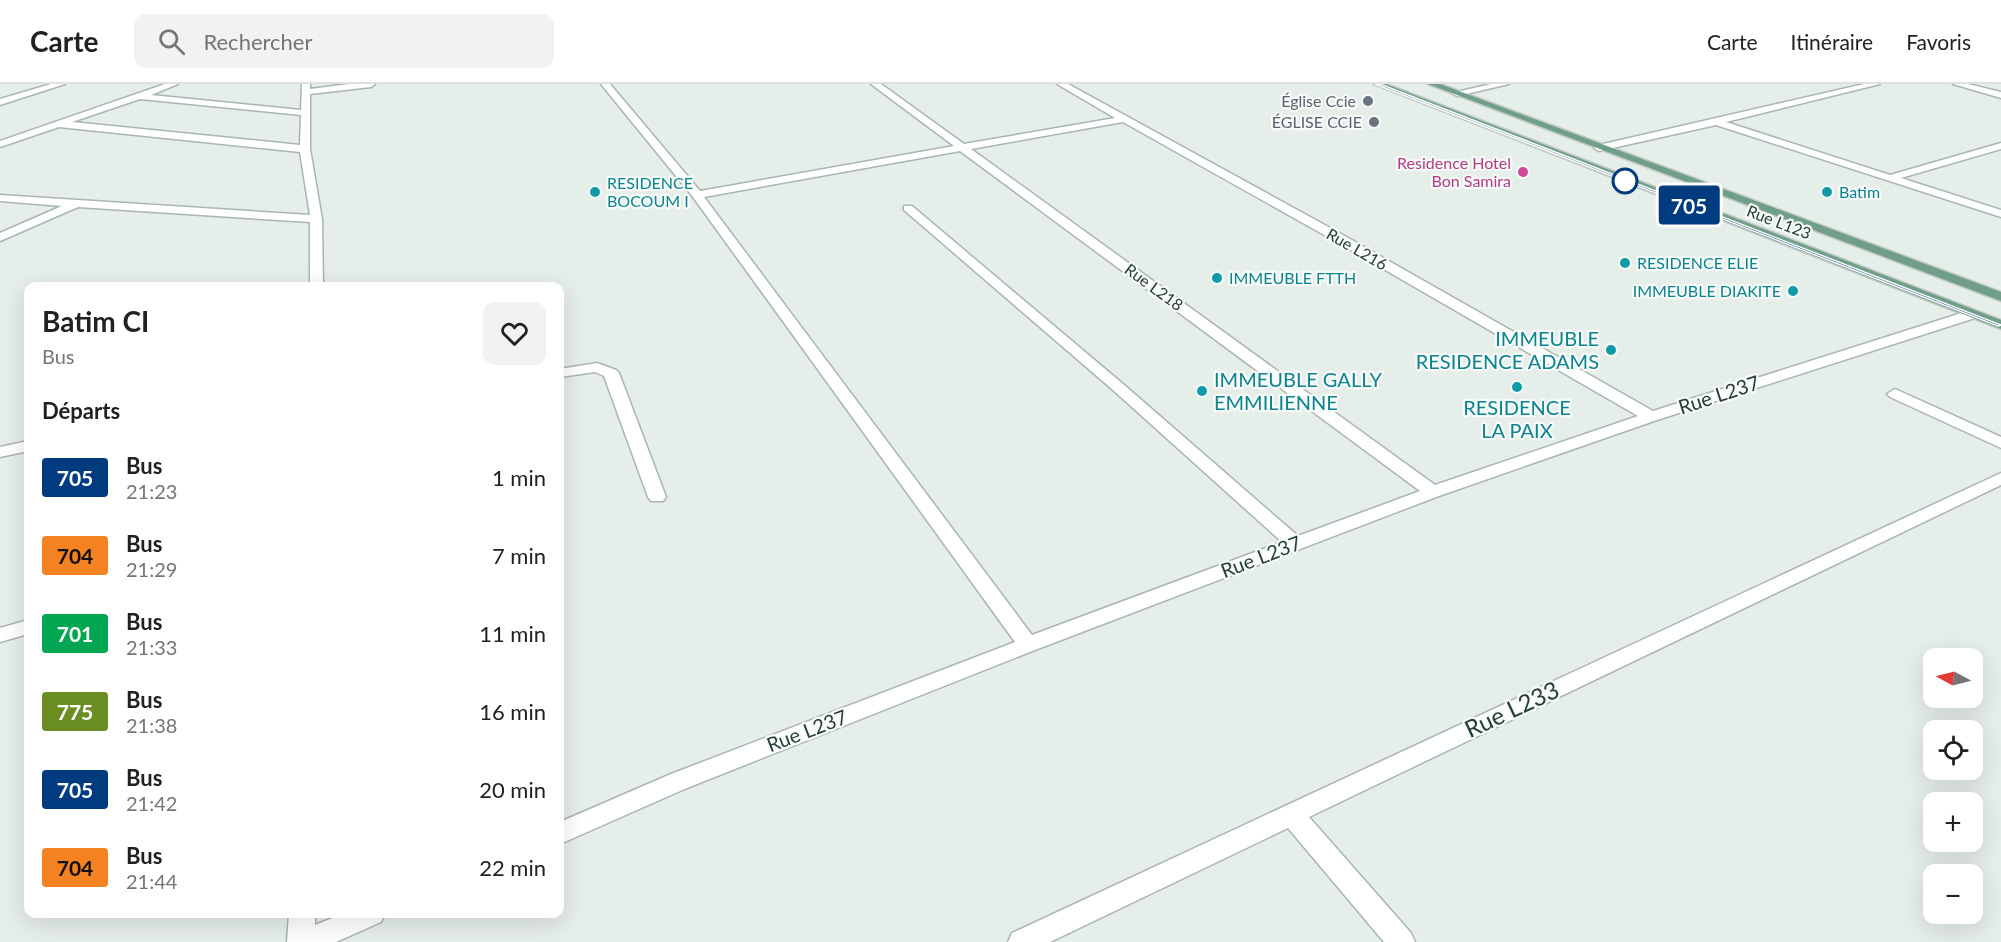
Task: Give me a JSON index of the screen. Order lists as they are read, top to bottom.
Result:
{
  "streets": {
    "main road": ["Rue L123"],
    "street": [
      "Rue L216",
      "Rue L218",
      "Rue L237",
      "Rue L233"
    ]
  },
  "crossings": [
    ["Rue L123", "Rue L237"],
    ["Rue L216", "Rue L237"],
    ["Rue L218", "Rue L237"]
  ],
  "places": [
    "Église Ccie",
    "ÉGLISE CCIE",
    "Residence Hotel Bon Samira",
    "RESIDENCE BOCOUM I",
    "Batim",
    "RESIDENCE ELIE",
    "IMMEUBLE FTTH",
    "IMMEUBLE DIAKITE",
    "IMMEUBLE RESIDENCE ADAMS",
    "RESIDENCE LA PAIX",
    "IMMEUBLE GALLY EMMILIENNE"
  ],
  "lines": ["bus line 705"],
  "north": "left",
  "page": {
    "header": "Carte",
    "search": "Rechercher",
    "nav": ["Carte", "Itinéraire", "Favoris"],
    "on_map": "705",
    "heading": [
      ["Batim CI", "Bus"],
      "Départs"
    ],
    "list": [
      {
        "mark": "705",
        "name": "Bus",
        "note": "21:23",
        "value": "1 min"
      },
      {
        "mark": "704",
        "name": "Bus",
        "note": "21:29",
        "value": "7 min"
      },
      {
        "mark": "701",
        "name": "Bus",
        "note": "21:33",
        "value": "11 min"
      },
      {
        "mark": "775",
        "name": "Bus",
        "note": "21:38",
        "value": "16 min"
      },
      {
        "mark": "705",
        "name": "Bus",
        "note": "21:42",
        "value": "20 min"
      },
      {
        "mark": "704",
        "name": "Bus",
        "note": "21:44",
        "value": "22 min"
      }
    ],
    "map_buttons": ["+", "−"]
  }
}
